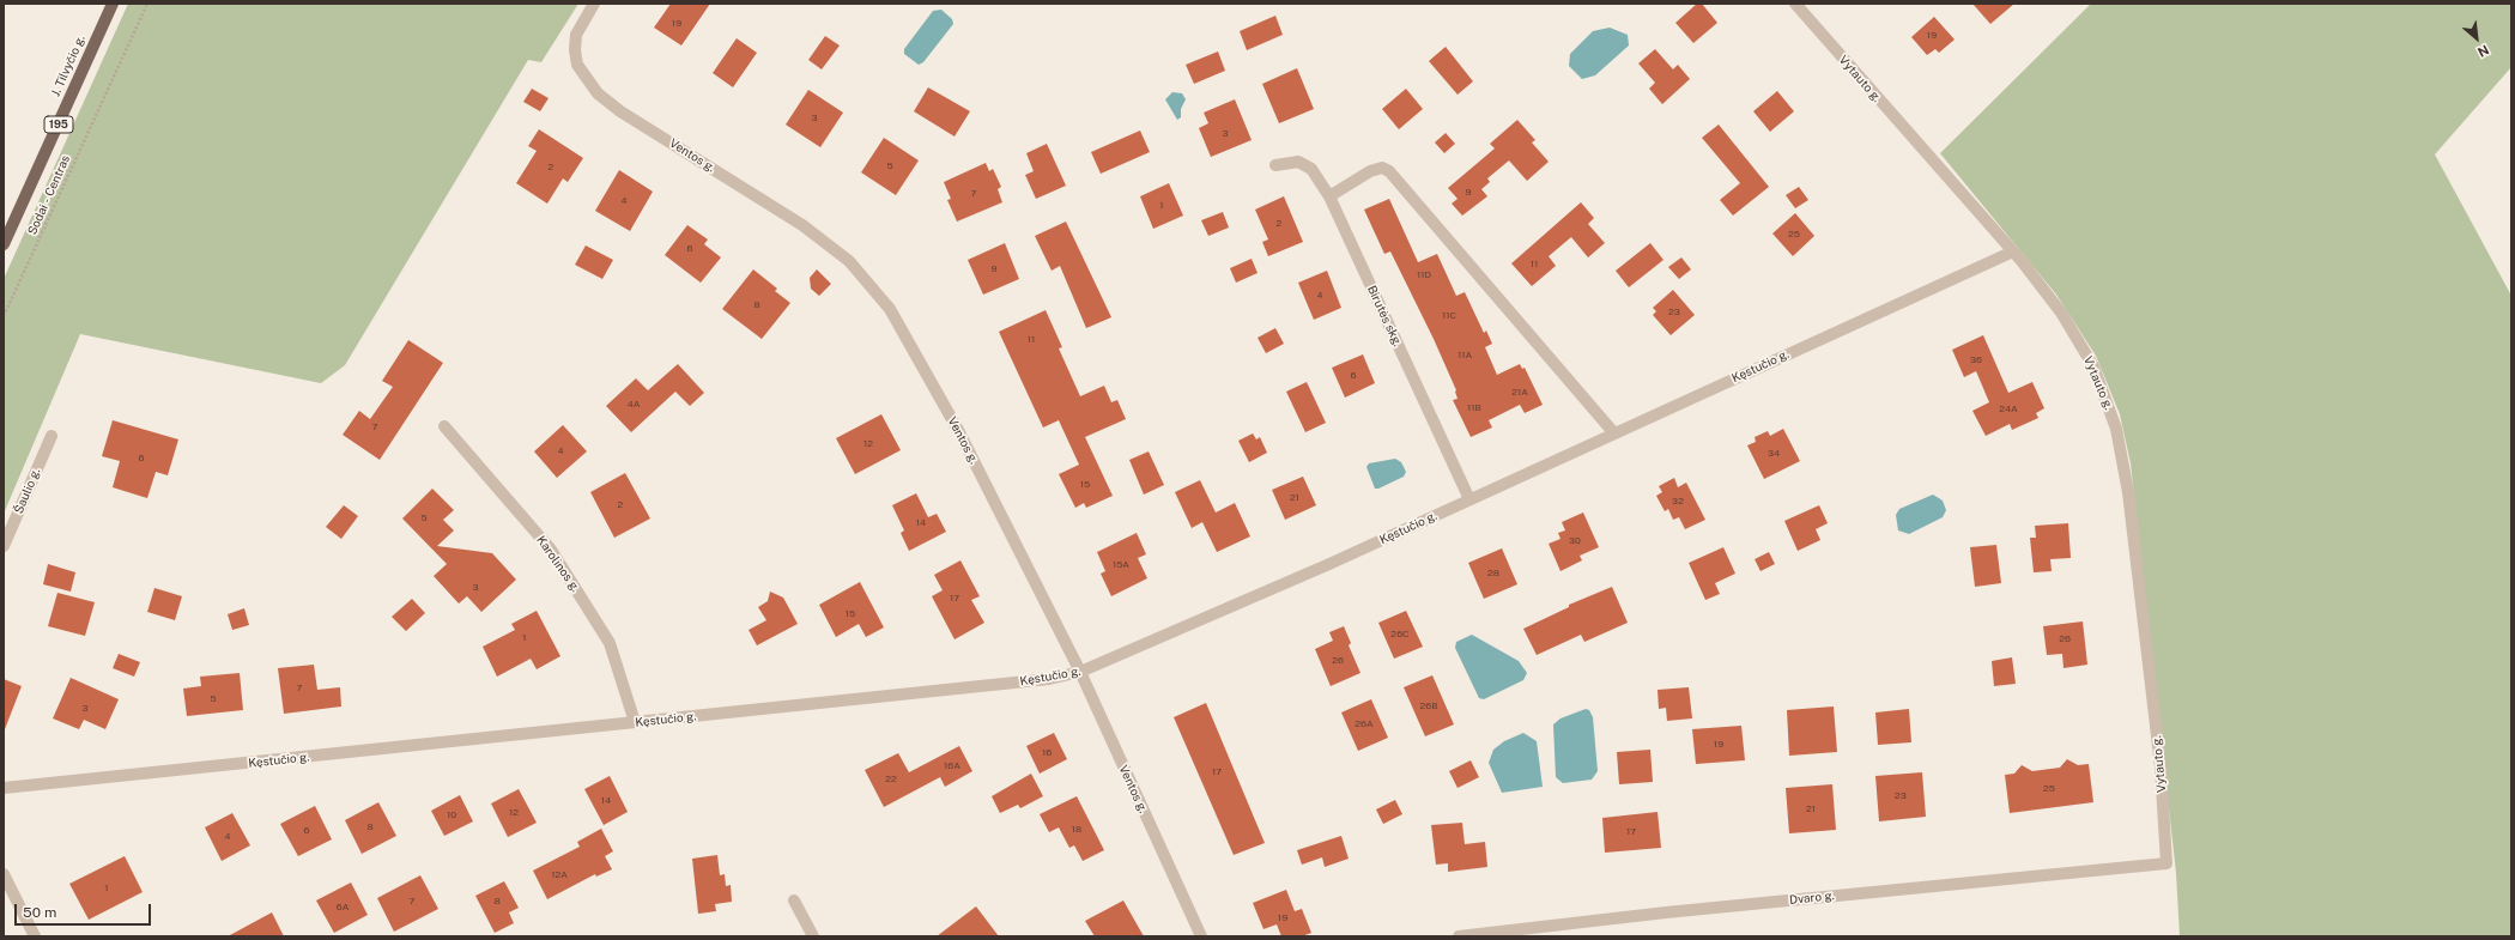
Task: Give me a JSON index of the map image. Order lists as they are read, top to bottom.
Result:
{
  "streets": {
    "main road": ["J. Tilvyčio g.", "195"],
    "street": [
      "Vytauto g.",
      "Ventos g.",
      "Birutės skg.",
      "Kęstučio g.",
      "Šaulio g.",
      "Karolinos g.",
      "Dvaro g."
    ],
    "path": ["Sodai - Centras"]
  },
  "crossings": [
    ["Vytauto g.", "Kęstučio g."],
    ["Vytauto g.", "Dvaro g."],
    ["Ventos g.", "Kęstučio g."],
    ["Birutės skg.", "Kęstučio g."],
    ["Kęstučio g.", "Karolinos g."]
  ],
  "house_numbers": [
    "19",
    "19",
    "3",
    "3",
    "5",
    "2",
    "9",
    "7",
    "4",
    "1",
    "2",
    "25",
    "6",
    "11",
    "9",
    "11D",
    "4",
    "8",
    "23",
    "11C",
    "11",
    "11A",
    "36",
    "6",
    "21A",
    "4A",
    "11B",
    "24A",
    "7",
    "12",
    "4",
    "34",
    "6",
    "15",
    "21",
    "32",
    "2",
    "5",
    "14",
    "30",
    "15A",
    "28",
    "3",
    "17",
    "15",
    "26C",
    "1",
    "26",
    "26",
    "7",
    "5",
    "26B",
    "3",
    "26A",
    "19",
    "16",
    "16A",
    "17",
    "22",
    "25",
    "23",
    "14",
    "21",
    "12",
    "10",
    "8",
    "18",
    "6",
    "17",
    "4",
    "12A",
    "1",
    "7",
    "8",
    "6A",
    "19"
  ],
  "scale_bar": "50 m",
  "north": "bottom right"
}
